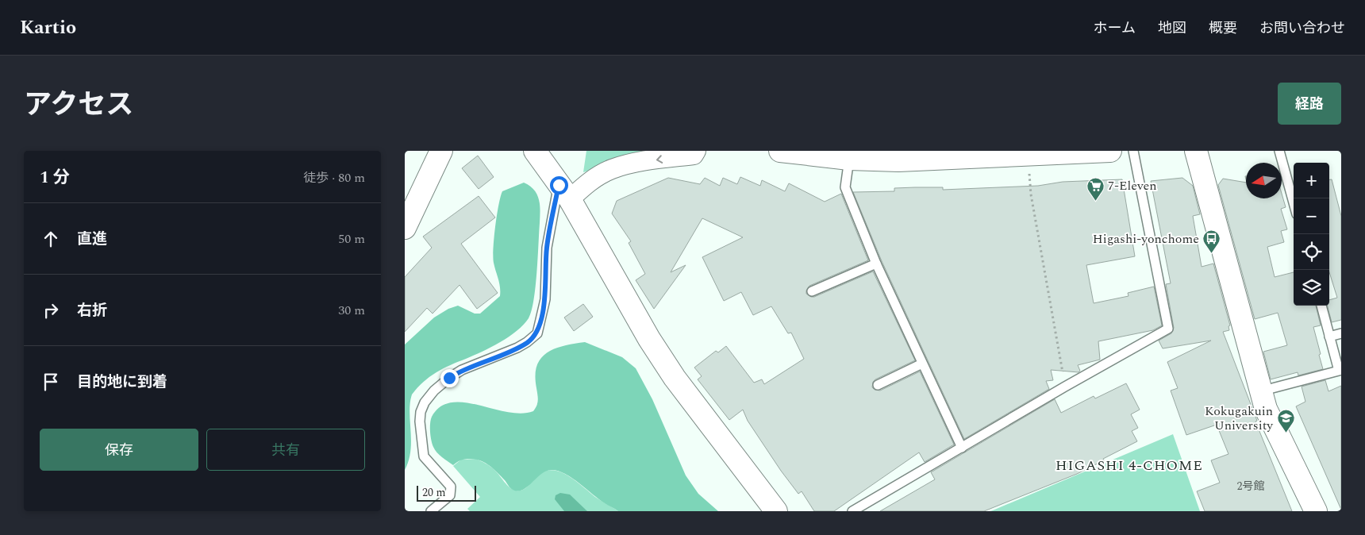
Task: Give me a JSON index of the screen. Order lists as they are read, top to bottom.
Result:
{
  "districts": ["HIGASHI 4-CHOME"],
  "places": {
    "supermarket": ["7-Eleven"],
    "bus stop": ["Higashi-yonchome"],
    "school or university": ["Kokugakuin University"]
  },
  "house_numbers": ["2号館"],
  "scale_bar": "20 m",
  "north": "left",
  "page": {
    "header": "Kartio",
    "nav": [
      "ホーム",
      "地図",
      "概要",
      "お問い合わせ"
    ],
    "title": "アクセス",
    "buttons": [
      "経路",
      ["保存", "共有"]
    ],
    "heading": ["1 分", "徒歩 · 80 m"],
    "map_buttons": ["+", "−"],
    "list": [
      ["直進", "50 m"],
      ["右折", "30 m"],
      "目的地に到着"
    ],
    "scale": "20 m"
  }
}
